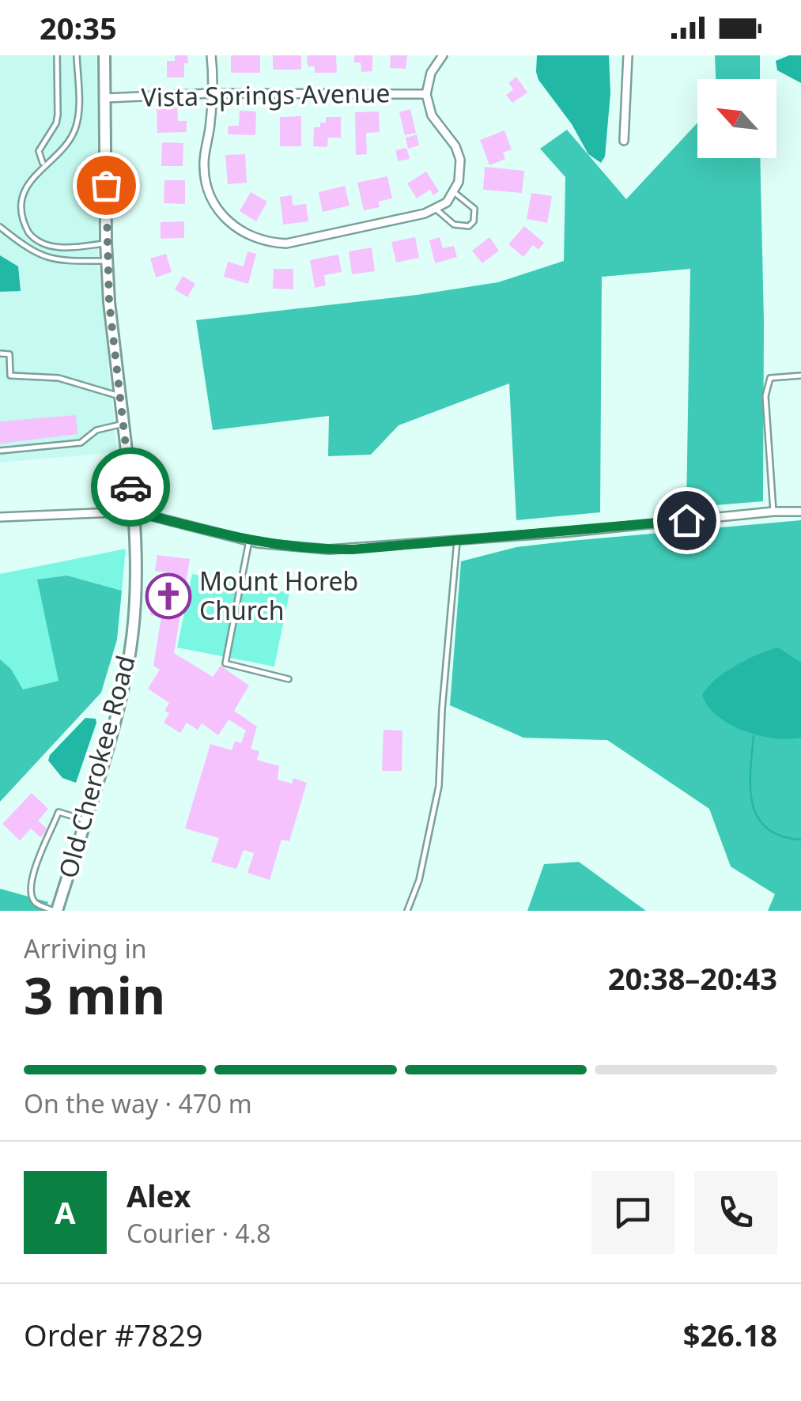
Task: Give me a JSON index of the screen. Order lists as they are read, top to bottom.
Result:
{
  "streets": {
    "street": ["Vista Springs Avenue", "Old Cherokee Road"]
  },
  "crossings": [
    ["Vista Springs Avenue", "Old Cherokee Road"]
  ],
  "places": {
    "church": ["Mount Horeb Church"]
  },
  "north": "top left",
  "page": {
    "status": "20:35",
    "heading": ["3 min", "Arriving in", "20:38–20:43"],
    "panel": [
      "Alex",
      "Courier · 4.8",
      "Order #7829",
      "$26.18"
    ],
    "bar": "On the way · 470 m",
    "round": "A"
  }
}
